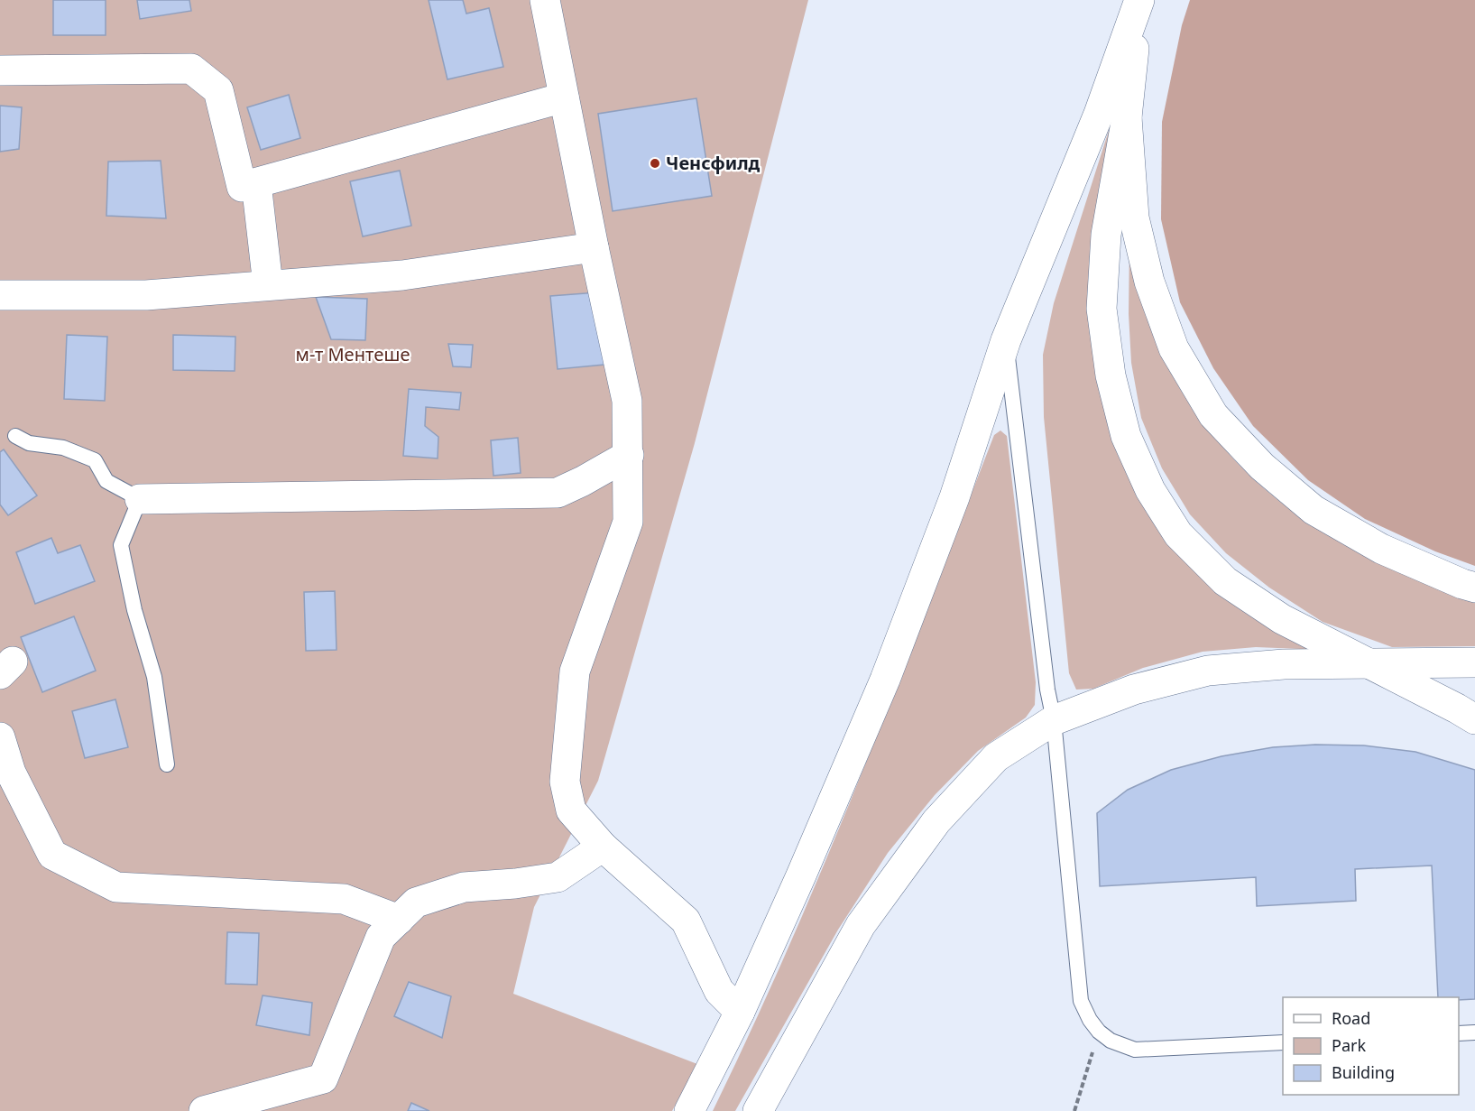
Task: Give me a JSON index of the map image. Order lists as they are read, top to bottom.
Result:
{
  "parks": ["м-т Ментeше"],
  "places": ["Ченсфилд"],
  "legend": ["Road", "Park", "Building"]
}
